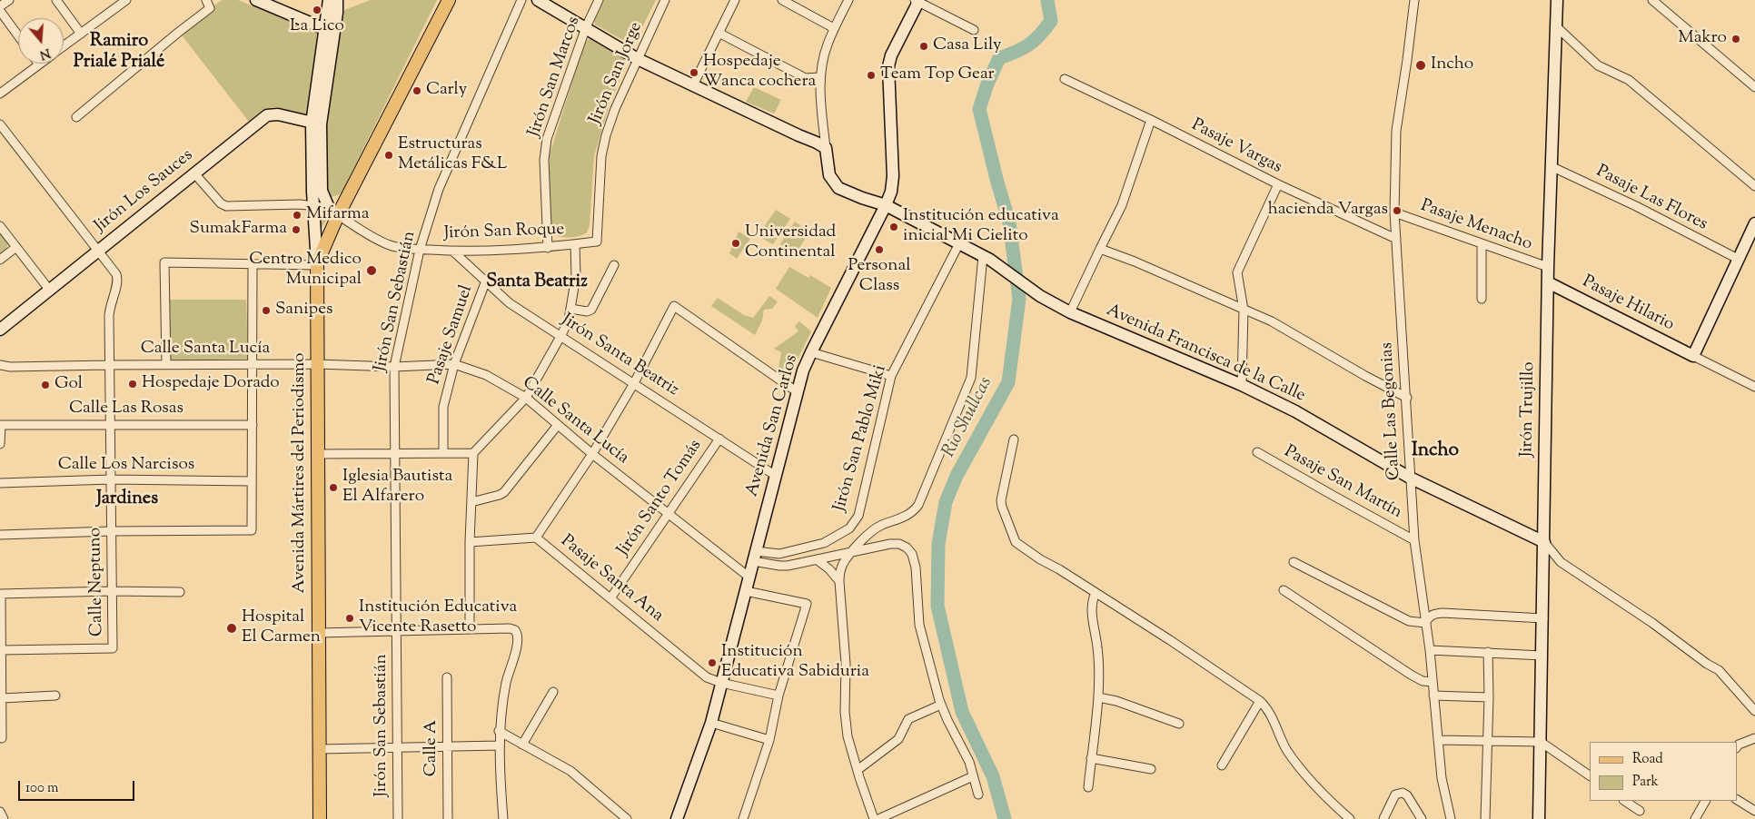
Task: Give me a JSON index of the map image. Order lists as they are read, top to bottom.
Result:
{
  "streets": {
    "main road": ["Avenida Mártires del Periodismo"],
    "street": [
      "Jirón San Jorge",
      "Jirón San Marcos",
      "Pasaje Vargas",
      "Jirón Los Sauces",
      "Pasaje Las Flores",
      "Pasaje Menacho",
      "Jirón San Roque",
      "Jirón San Sebastián",
      "Pasaje Hilario",
      "Pasaje Samuel",
      "Calle Santa Lucía",
      "Avenida Francisca de la Calle",
      "Jirón Santa Beatriz",
      "Calle Las Rosas",
      "Jirón Trujillo",
      "Calle Las Begonias",
      "Avenida San Carlos",
      "Jirón San Pablo Miki",
      "Calle Los Narcisos",
      "Pasaje San Martín",
      "Jirón Santo Tomás",
      "Pasaje Santa Ana",
      "Calle Neptuno",
      "Calle A"
    ]
  },
  "crossings": [
    ["Jirón San Jorge", "Jirón San Roque"],
    ["Jirón San Marcos", "Jirón San Roque"],
    ["Pasaje Vargas", "Calle Las Begonias"],
    ["Jirón Los Sauces", "Avenida Mártires del Periodismo"],
    ["Jirón Los Sauces", "Calle Neptuno"],
    ["Pasaje Las Flores", "Jirón Trujillo"],
    ["Pasaje Menacho", "Jirón Trujillo"],
    ["Pasaje Menacho", "Calle Las Begonias"],
    ["Jirón San Roque", "Jirón San Sebastián"],
    ["Jirón San Roque", "Jirón Santa Beatriz"],
    ["Jirón San Roque", "Avenida Mártires del Periodismo"],
    ["Jirón San Sebastián", "Calle Santa Lucía"],
    ["Pasaje Hilario", "Jirón Trujillo"],
    ["Pasaje Samuel", "Calle Santa Lucía"],
    ["Pasaje Samuel", "Jirón Santa Beatriz"],
    ["Calle Santa Lucía", "Avenida San Carlos"],
    ["Calle Santa Lucía", "Avenida Mártires del Periodismo"],
    ["Calle Santa Lucía", "Jirón Santo Tomás"],
    ["Calle Santa Lucía", "Calle Neptuno"],
    ["Avenida Francisca de la Calle", "Jirón Trujillo"],
    ["Avenida Francisca de la Calle", "Calle Las Begonias"],
    ["Avenida Francisca de la Calle", "Avenida San Carlos"],
    ["Avenida Francisca de la Calle", "Jirón San Pablo Miki"],
    ["Jirón Santa Beatriz", "Avenida San Carlos"],
    ["Jirón Santa Beatriz", "Jirón Santo Tomás"],
    ["Calle Las Rosas", "Calle Neptuno"],
    ["Calle Las Begonias", "Pasaje San Martín"],
    ["Avenida San Carlos", "Jirón San Pablo Miki"],
    ["Avenida San Carlos", "Pasaje Santa Ana"],
    ["Calle Los Narcisos", "Calle Neptuno"],
    ["Jirón Santo Tomás", "Pasaje Santa Ana"]
  ],
  "districts": [
    "Ramiro Prialé Prialé",
    "Santa Beatriz",
    "Incho",
    "Jardines"
  ],
  "water": ["Rio Shullcas"],
  "places": [
    "La Lico",
    "Makro",
    "Casa Lily",
    "Incho",
    "Hospedaje Wanca cochera",
    "Team Top Gear",
    "Carly",
    "Estructuras Metálicas F&L",
    "hacienda Vargas",
    "Mifarma",
    "Institución educativa inicial Mi Cielito",
    "SumakFarma",
    "Universidad Continental",
    "Personal Class",
    "Centro Medico Municipal",
    "Sanipes",
    "Hospedaje Dorado",
    "Gol",
    "Iglesia Bautista El Alfarero",
    "Institución Educativa Vicente Rasetto",
    "Hospital El Carmen",
    "Institución Educativa Sabiduria"
  ],
  "legend": ["Road", "Park"],
  "scale_bar": "100 m",
  "north": "bottom"
}
